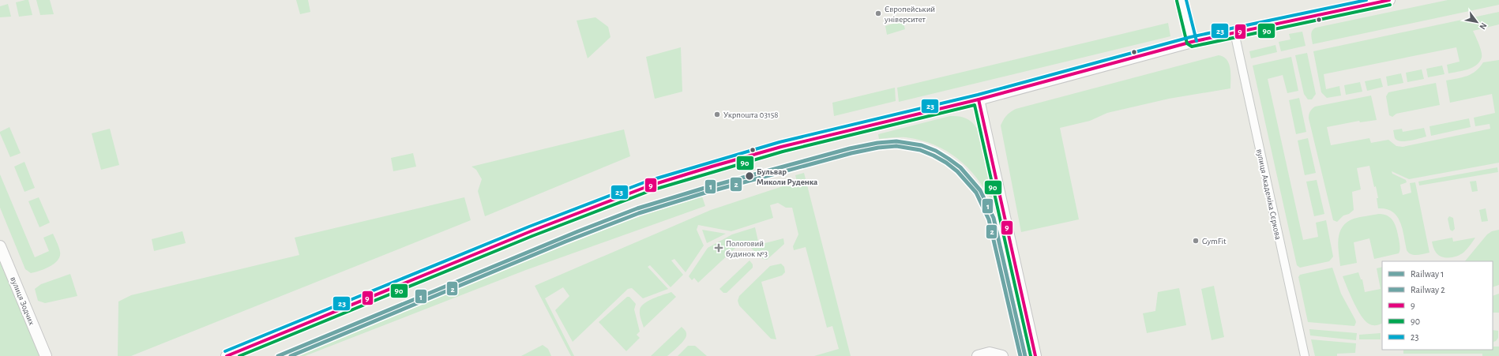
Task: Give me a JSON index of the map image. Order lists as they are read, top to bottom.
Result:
{
  "streets": {
    "street": ["вулиця Академіка Сєркова", "вулиця Зодчих"]
  },
  "places": {
    "other": [
      "Європейський університет",
      "Укрпошта 03158",
      "Бульвар Миколи Руденка",
      "GymFit"
    ],
    "health": ["Пологовий будинок №3"]
  },
  "lines": [
    "transit line 9",
    "transit line 23",
    "transit line 90",
    "rail line 1",
    "rail line 2"
  ],
  "legend": [
    "Railway 1",
    "Railway 2",
    "9",
    "90",
    "23"
  ],
  "north": "bottom right"
}
